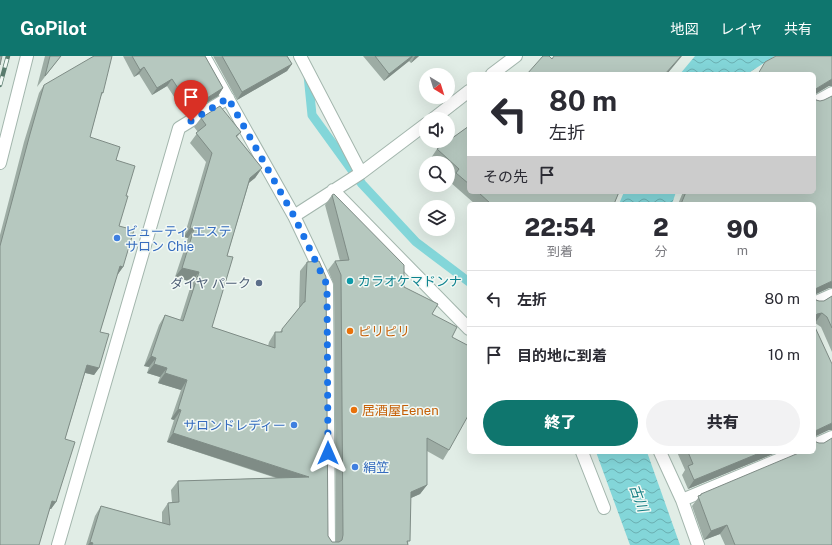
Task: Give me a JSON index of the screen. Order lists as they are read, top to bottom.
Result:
{
  "water": ["古川"],
  "places": [
    "ビューティ エステ サロン Chie",
    "カラオケマドンナ",
    "ダイヤ パーク",
    "ピリピリ",
    "居酒屋Eenen",
    "サロンドレディー",
    "絹笠"
  ],
  "north": "bottom right",
  "page": {
    "header": "GoPilot",
    "nav": ["地図", "レイヤ", "共有"],
    "turn": ["80 m", "左折"],
    "then": "その先",
    "eta": [
      "22:54",
      "到着",
      "2",
      "分",
      "90",
      "m"
    ],
    "list": [
      {
        "name": "左折",
        "value": "80 m"
      },
      {
        "name": "目的地に到着",
        "value": "10 m"
      }
    ],
    "buttons": ["終了", "共有"]
  }
}
